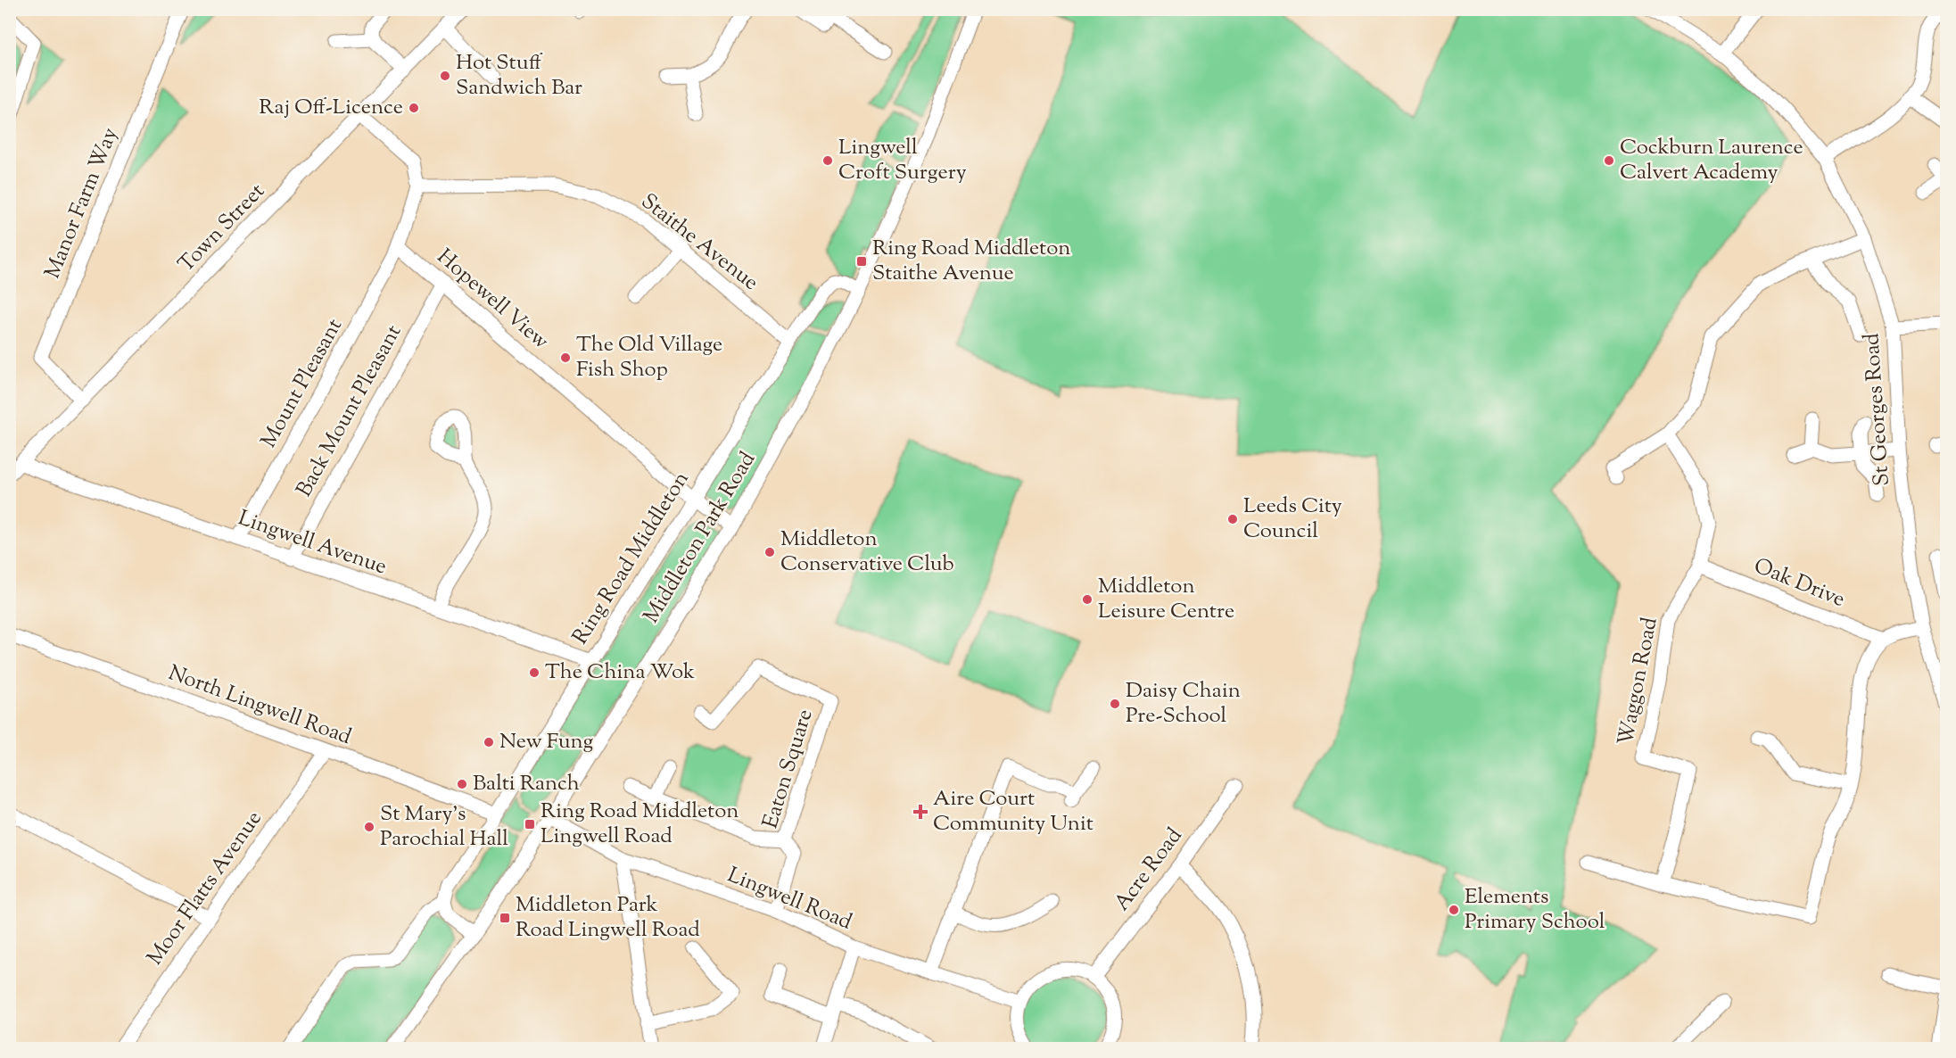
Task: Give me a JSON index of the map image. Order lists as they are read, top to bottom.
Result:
{
  "streets": {
    "street": [
      "Manor Farm Way",
      "Town Street",
      "Staithe Avenue",
      "Hopewell View",
      "Mount Pleasant",
      "St Georges Road",
      "Back Mount Pleasant",
      "Middleton Park Road",
      "Lingwell Avenue",
      "Ring Road Middleton",
      "Oak Drive",
      "Waggon Road",
      "North Lingwell Road",
      "Eaton Square",
      "Acre Road",
      "Moor Flatts Avenue",
      "Lingwell Road"
    ]
  },
  "crossings": [
    ["Manor Farm Way", "Town Street"],
    ["Town Street", "Lingwell Avenue"],
    ["Staithe Avenue", "Mount Pleasant"],
    ["Staithe Avenue", "Ring Road Middleton"],
    ["Hopewell View", "Mount Pleasant"],
    ["Hopewell View", "Back Mount Pleasant"],
    ["Hopewell View", "Middleton Park Road"],
    ["Hopewell View", "Ring Road Middleton"],
    ["Mount Pleasant", "Lingwell Avenue"],
    ["Back Mount Pleasant", "Lingwell Avenue"],
    ["Middleton Park Road", "Ring Road Middleton"],
    ["Middleton Park Road", "Lingwell Road"],
    ["Lingwell Avenue", "Ring Road Middleton"],
    ["Ring Road Middleton", "North Lingwell Road"],
    ["Oak Drive", "Waggon Road"],
    ["North Lingwell Road", "Moor Flatts Avenue"],
    ["Eaton Square", "Lingwell Road"]
  ],
  "places": {
    "other": [
      "Hot Stuff Sandwich Bar",
      "Raj Off-Licence",
      "Lingwell Croft Surgery",
      "Cockburn Laurence Calvert Academy",
      "The Old Village Fish Shop",
      "Leeds City Council",
      "Middleton Conservative Club",
      "Middleton Leisure Centre",
      "The China Wok",
      "Daisy Chain Pre-School",
      "New Fung",
      "Balti Ranch",
      "St Mary's Parochial Hall",
      "Elements Primary School"
    ],
    "transit": ["Ring Road Middleton Staithe Avenue", "Ring Road Middleton Lingwell Road", "Middleton Park Road Lingwell Road"],
    "health": ["Aire Court Community Unit"]
  }
}
